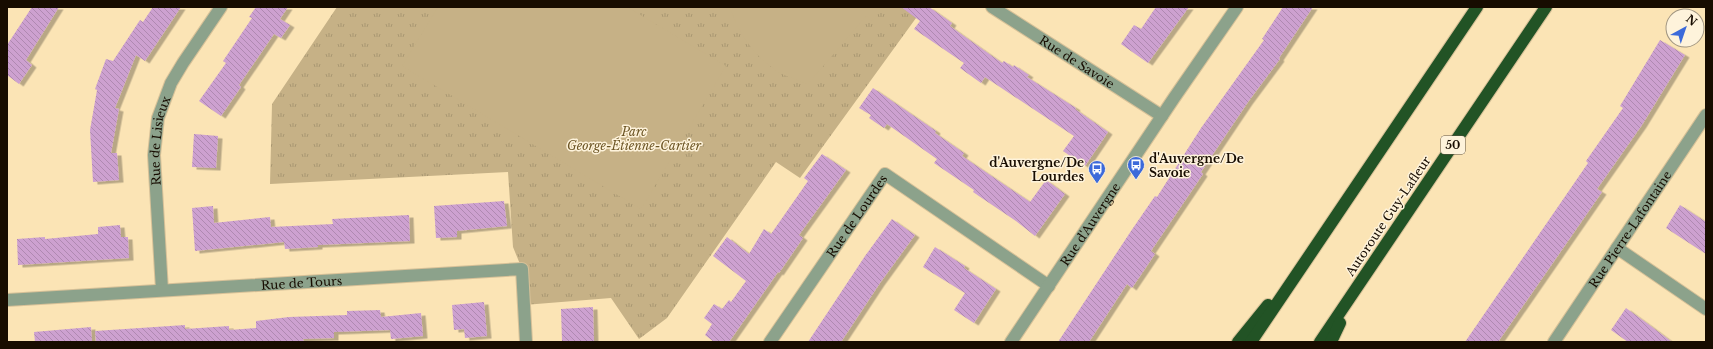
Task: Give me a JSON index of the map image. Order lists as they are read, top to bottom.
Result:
{
  "streets": {
    "highway": ["50", "Autoroute Guy-Lafleur"],
    "street": [
      "Rue de Savoie",
      "Rue de Lisieux",
      "Rue de Lourdes",
      "Rue d'Auvergne",
      "Rue Pierre-Lafontaine",
      "Rue de Tours"
    ]
  },
  "crossings": [
    ["Rue de Savoie", "Rue d'Auvergne"],
    ["Rue de Lisieux", "Rue de Tours"],
    ["Rue de Lourdes", "Rue d'Auvergne"]
  ],
  "parks": ["Parc George-Étienne-Cartier"],
  "places": {
    "bus stop": ["d'Auvergne/De Savoie", "d'Auvergne/De Lourdes"]
  },
  "north": "top right"
}
